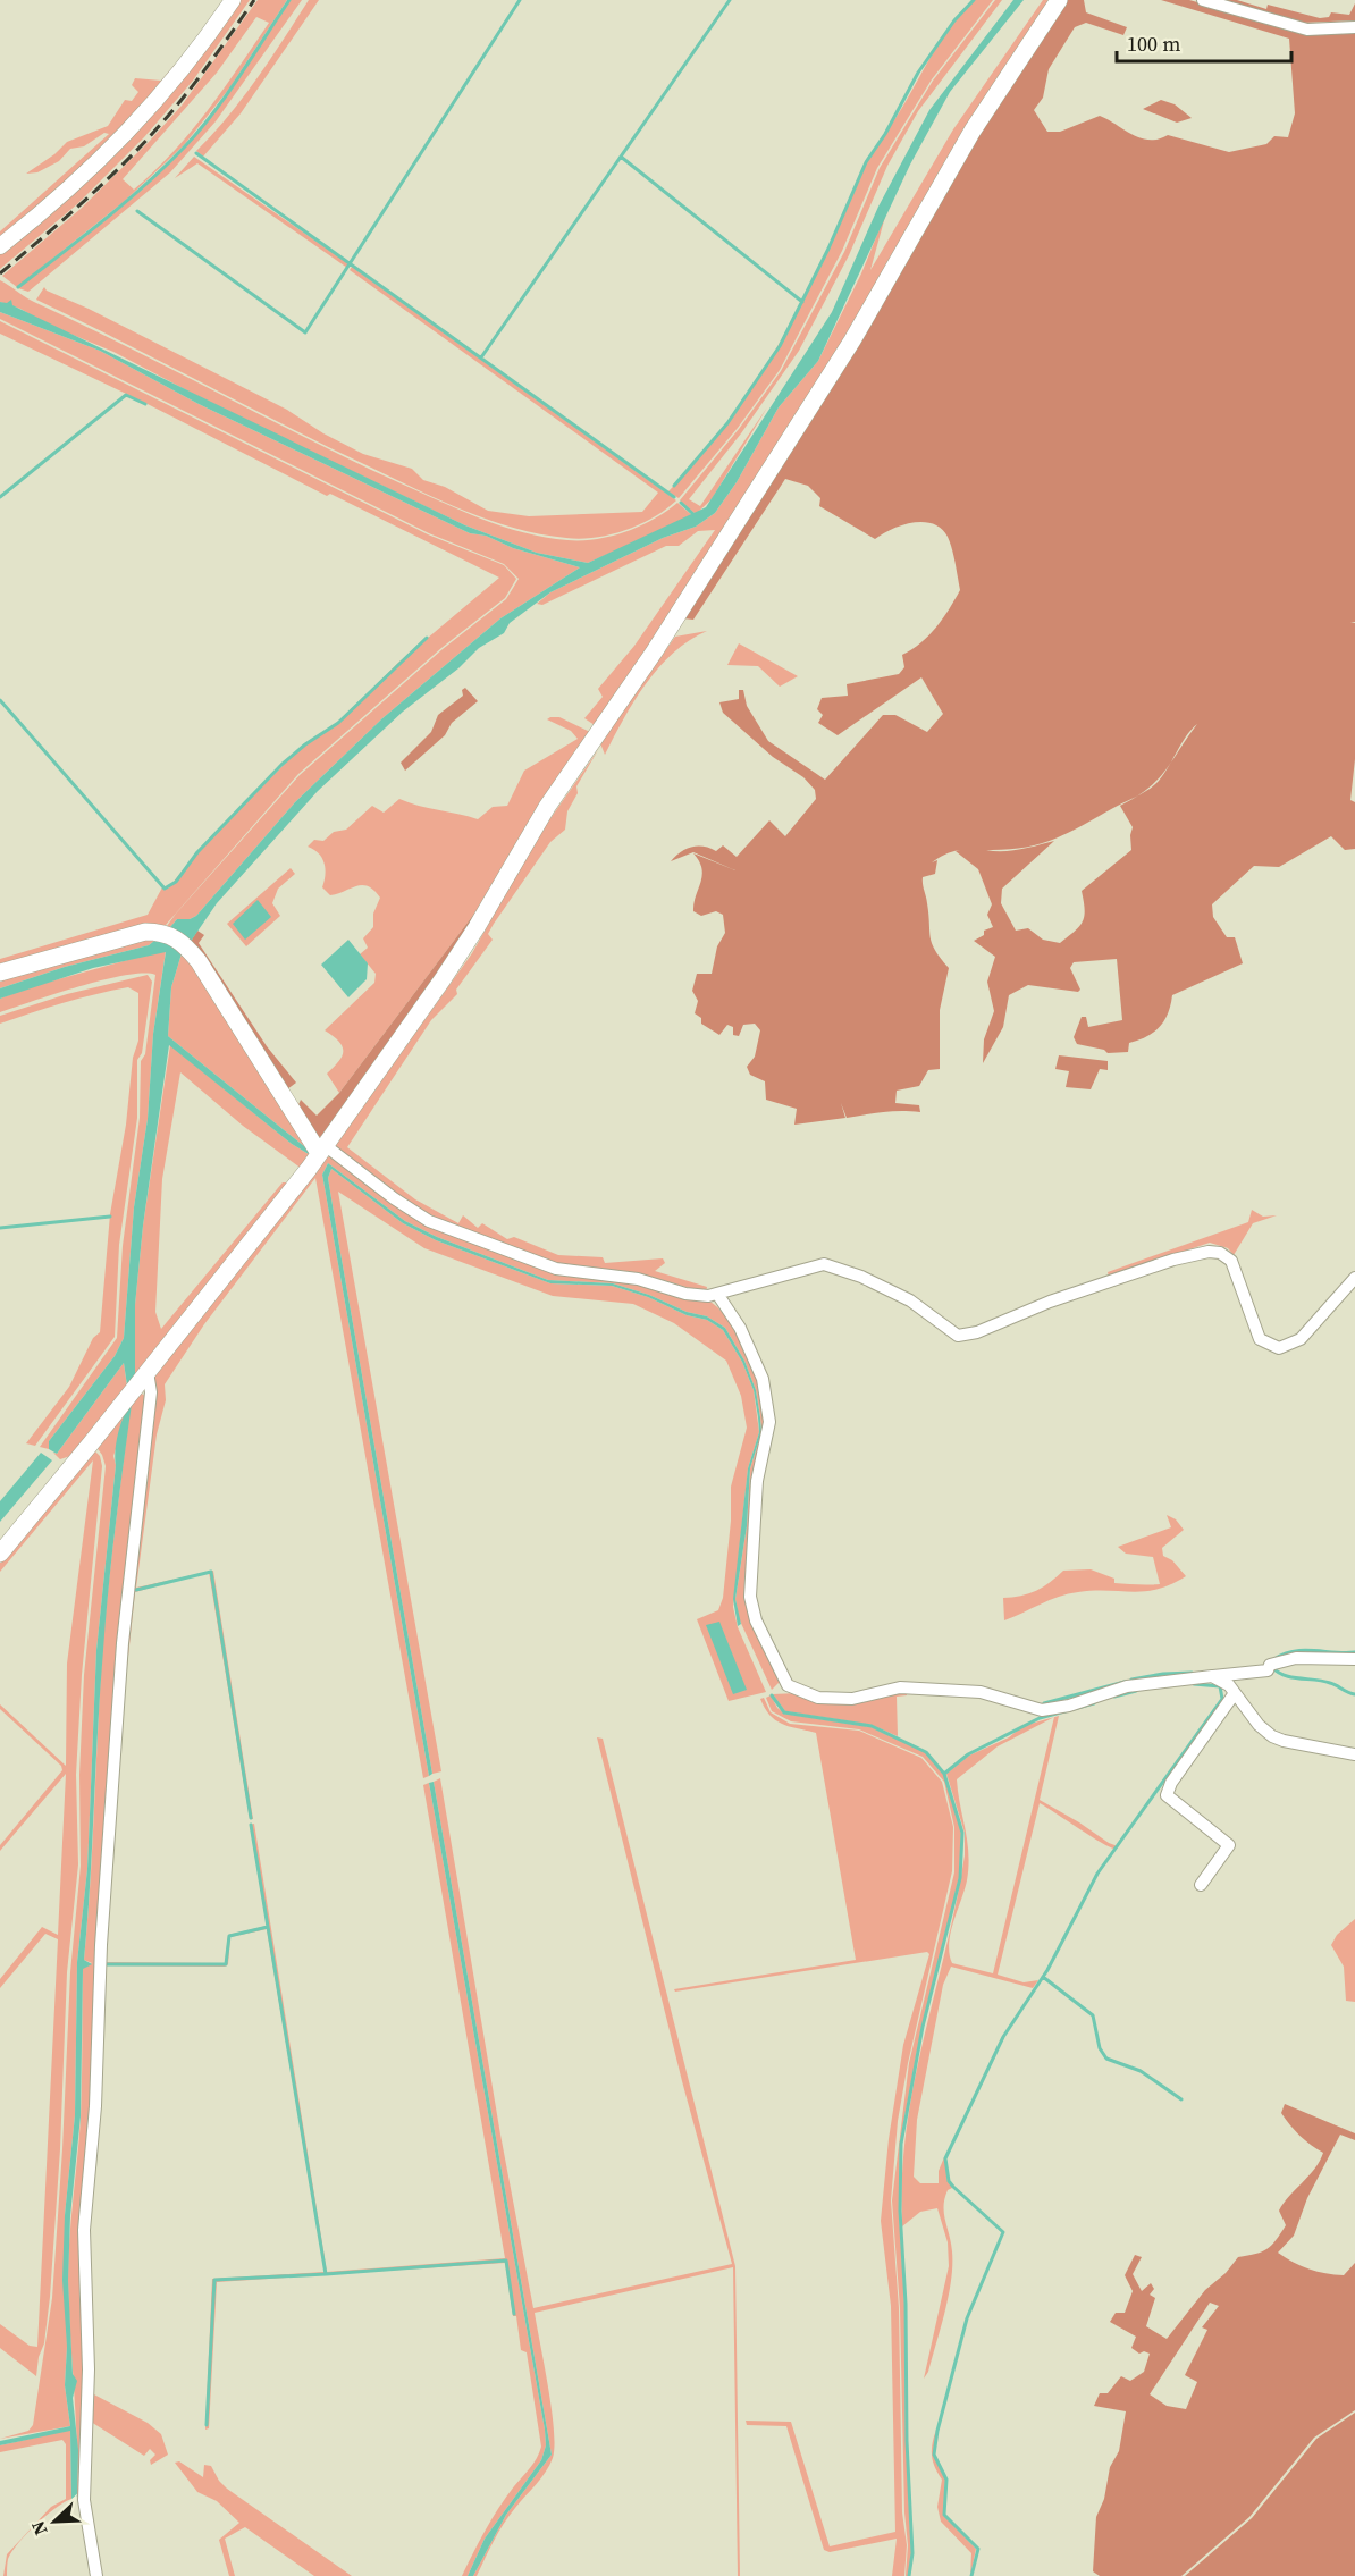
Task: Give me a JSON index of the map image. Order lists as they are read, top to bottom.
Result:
{
  "scale_bar": "100 m",
  "north": "bottom left"
}
